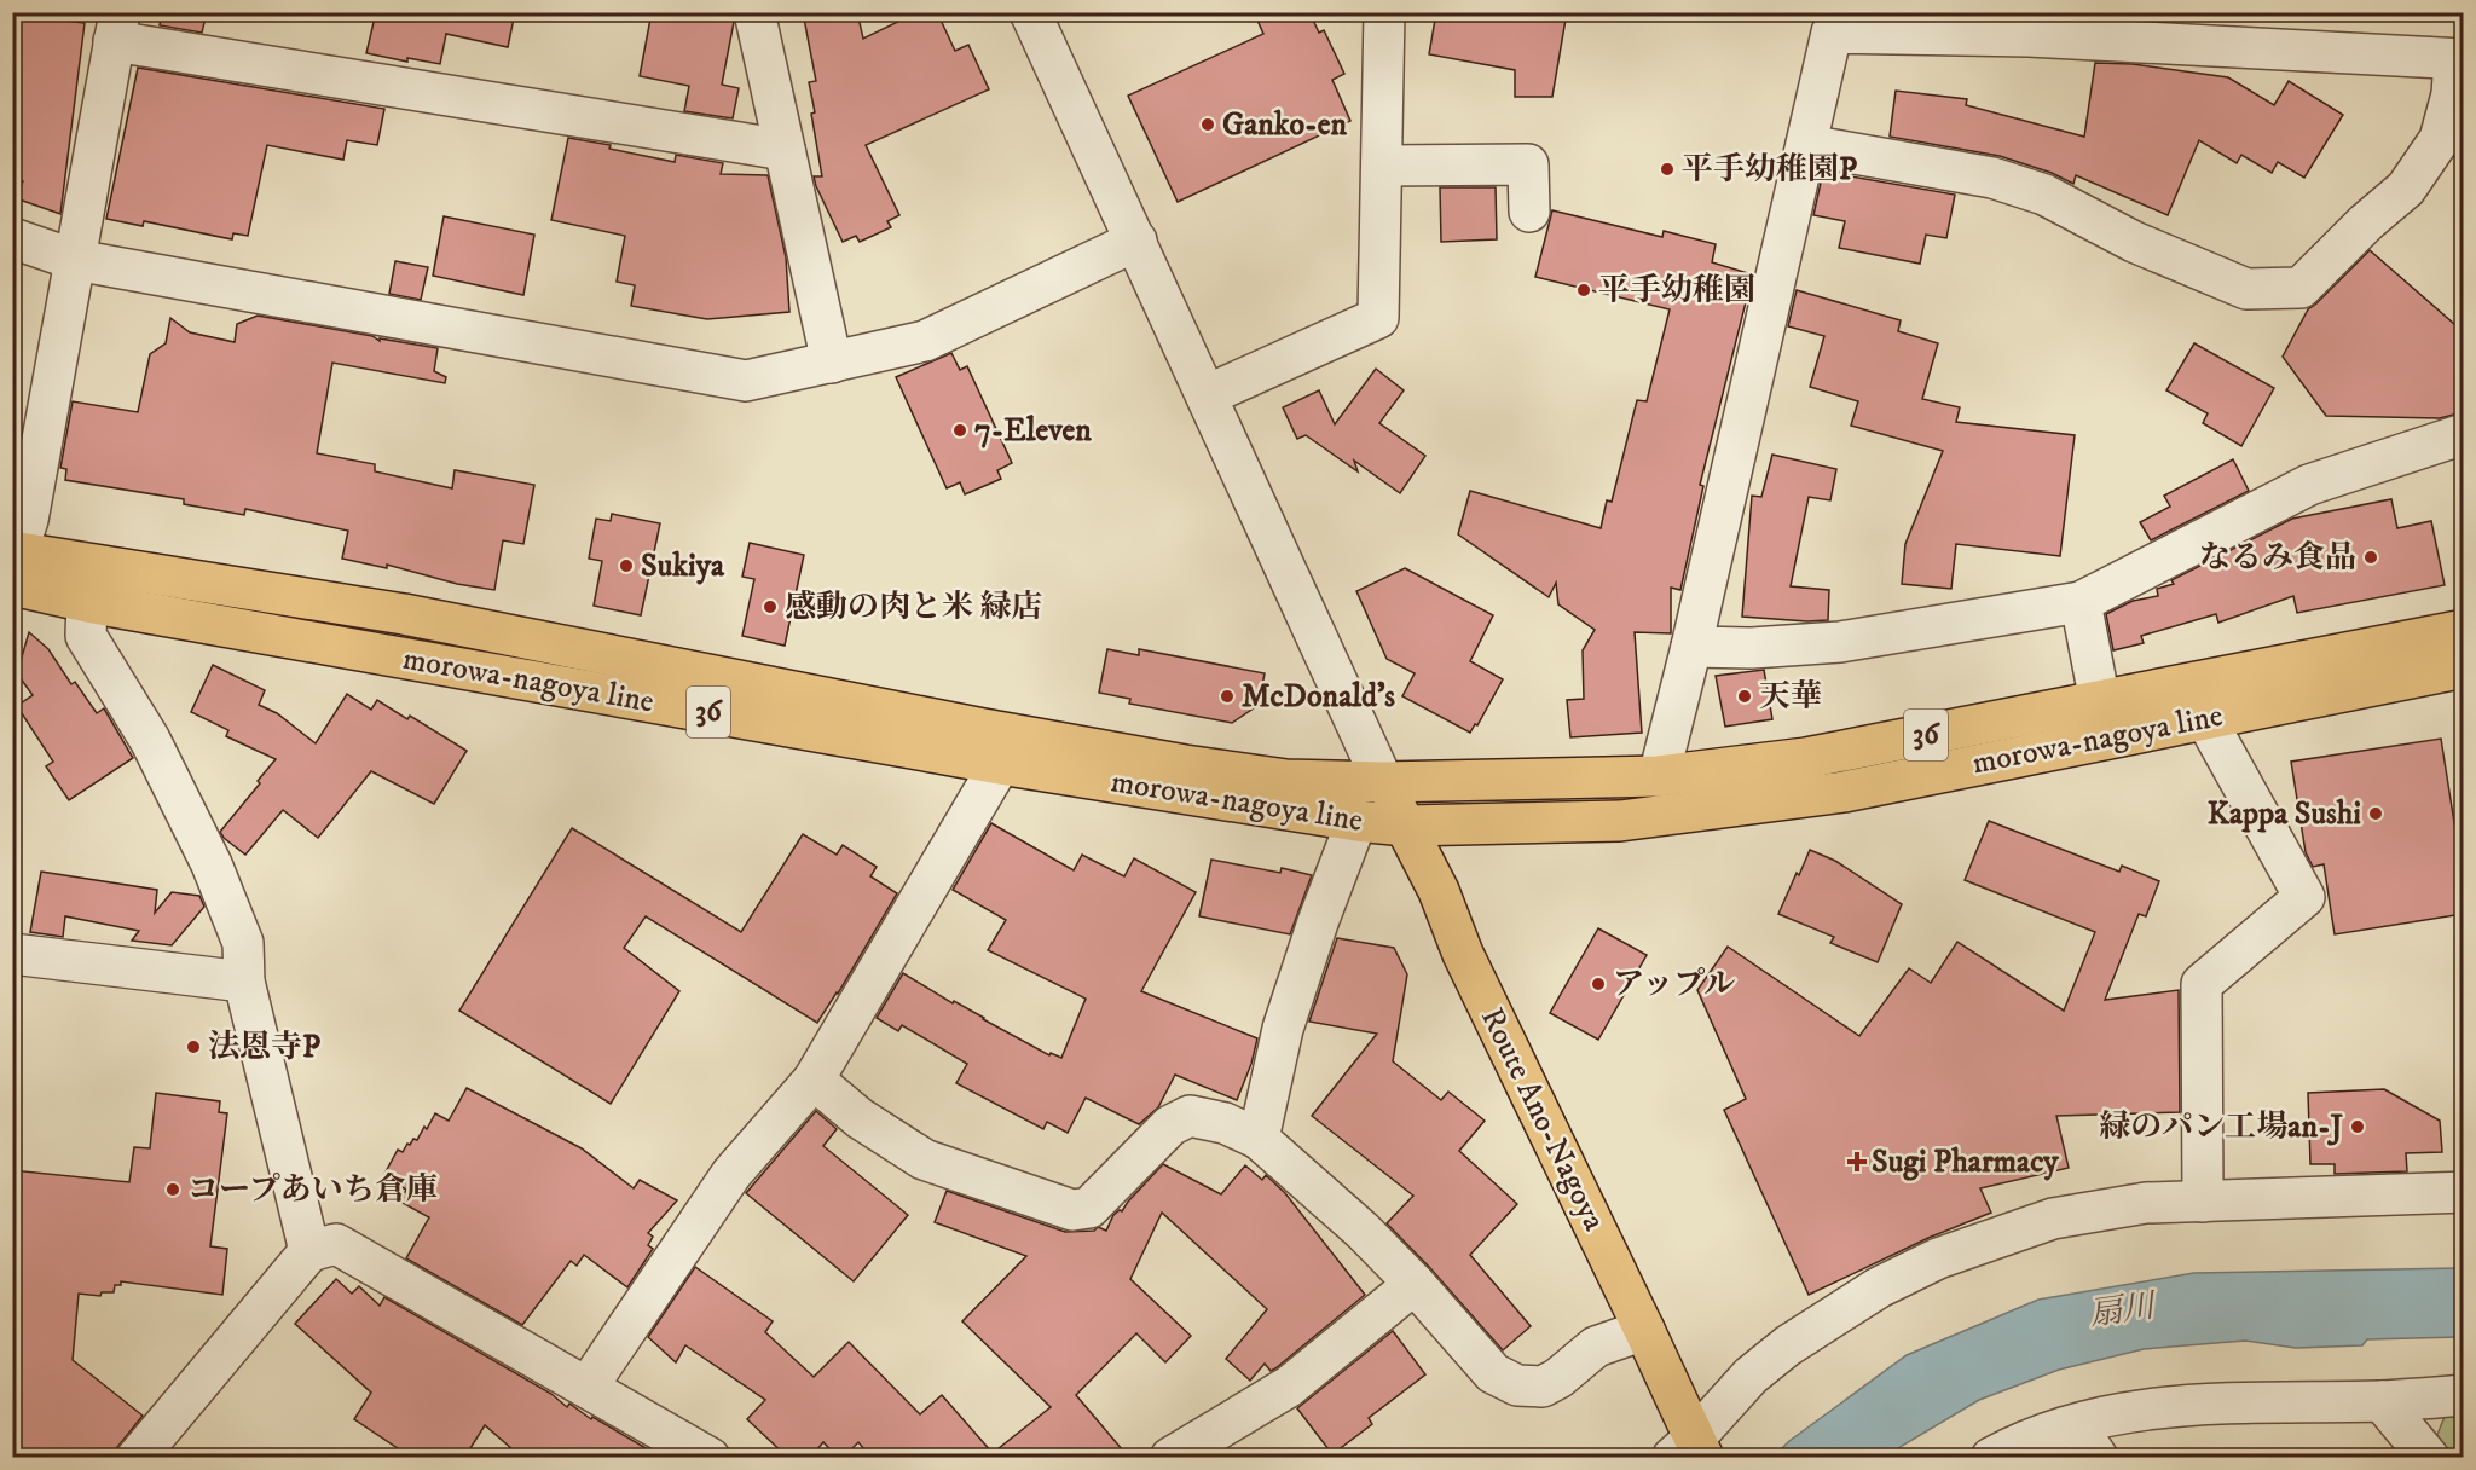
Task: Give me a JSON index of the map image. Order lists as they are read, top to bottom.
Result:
{
  "streets": {
    "main road": ["morowa-nagoya line", "36", "Route Ano-Nagoya"]
  },
  "crossings": [
    ["morowa-nagoya line", "Route Ano-Nagoya"]
  ],
  "water": ["扇川"],
  "places": {
    "other": [
      "Ganko-en",
      "平手幼稚園P",
      "平手幼稚園",
      "7-Eleven",
      "なるみ食品",
      "Sukiya",
      "感動の肉と米 緑店",
      "McDonald's",
      "天華",
      "Kappa Sushi",
      "アップル",
      "法恩寺P",
      "緑のパン工場an-J",
      "コープあいち倉庫"
    ],
    "health": ["Sugi Pharmacy"]
  }
}
